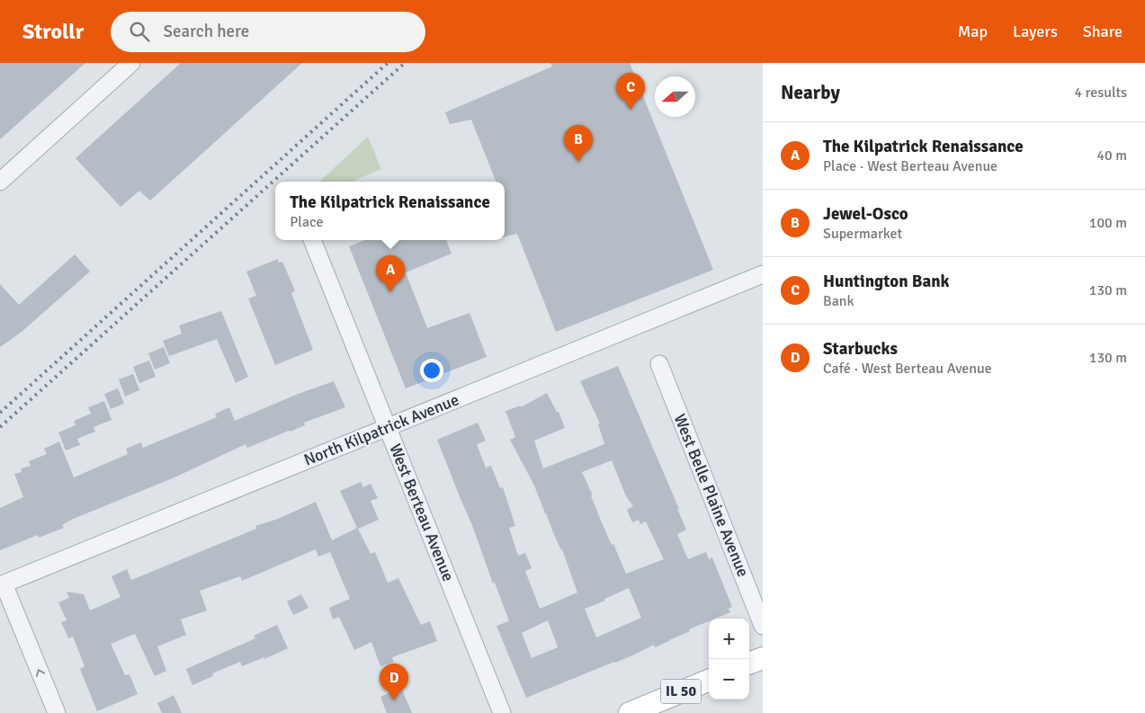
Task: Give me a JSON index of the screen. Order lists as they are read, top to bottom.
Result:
{
  "streets": {
    "main road": ["IL 50"],
    "street": ["North Kilpatrick Avenue", "West Belle Plaine Avenue", "West Berteau Avenue"]
  },
  "crossings": [
    ["North Kilpatrick Avenue", "West Berteau Avenue"]
  ],
  "north": "left",
  "page": {
    "header": "Strollr",
    "search": "Search here",
    "nav": ["Map", "Layers", "Share"],
    "heading": ["Nearby", "4 results"],
    "pins": [
      "C",
      "B",
      "A",
      "D"
    ],
    "list": [
      {
        "mark": "A",
        "name": "The Kilpatrick Renaissance",
        "note": "Place · West Berteau Avenue",
        "value": "40 m"
      },
      {
        "mark": "B",
        "name": "Jewel-Osco",
        "note": "Supermarket",
        "value": "100 m"
      },
      {
        "mark": "C",
        "name": "Huntington Bank",
        "note": "Bank",
        "value": "130 m"
      },
      {
        "mark": "D",
        "name": "Starbucks",
        "note": "Café · West Berteau Avenue",
        "value": "130 m"
      }
    ],
    "popup": ["The Kilpatrick Renaissance", "Place"],
    "map_buttons": ["+", "−"]
  }
}
